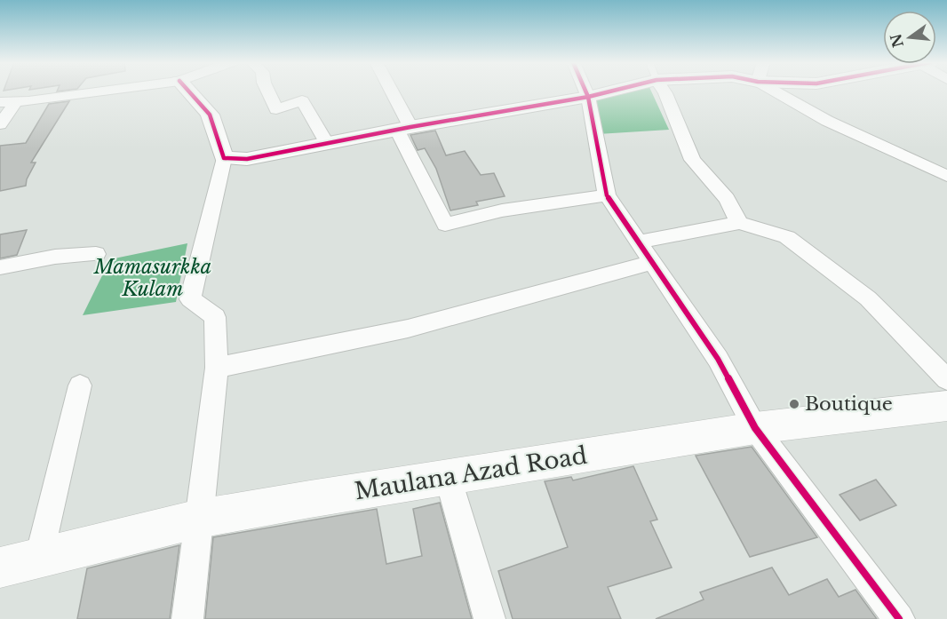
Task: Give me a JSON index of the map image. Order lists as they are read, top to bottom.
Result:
{
  "streets": {
    "main road": ["Maulana Azad Road"]
  },
  "water": ["Mamasurkka Kulam"],
  "places": ["Boutique"],
  "north": "left"
}
